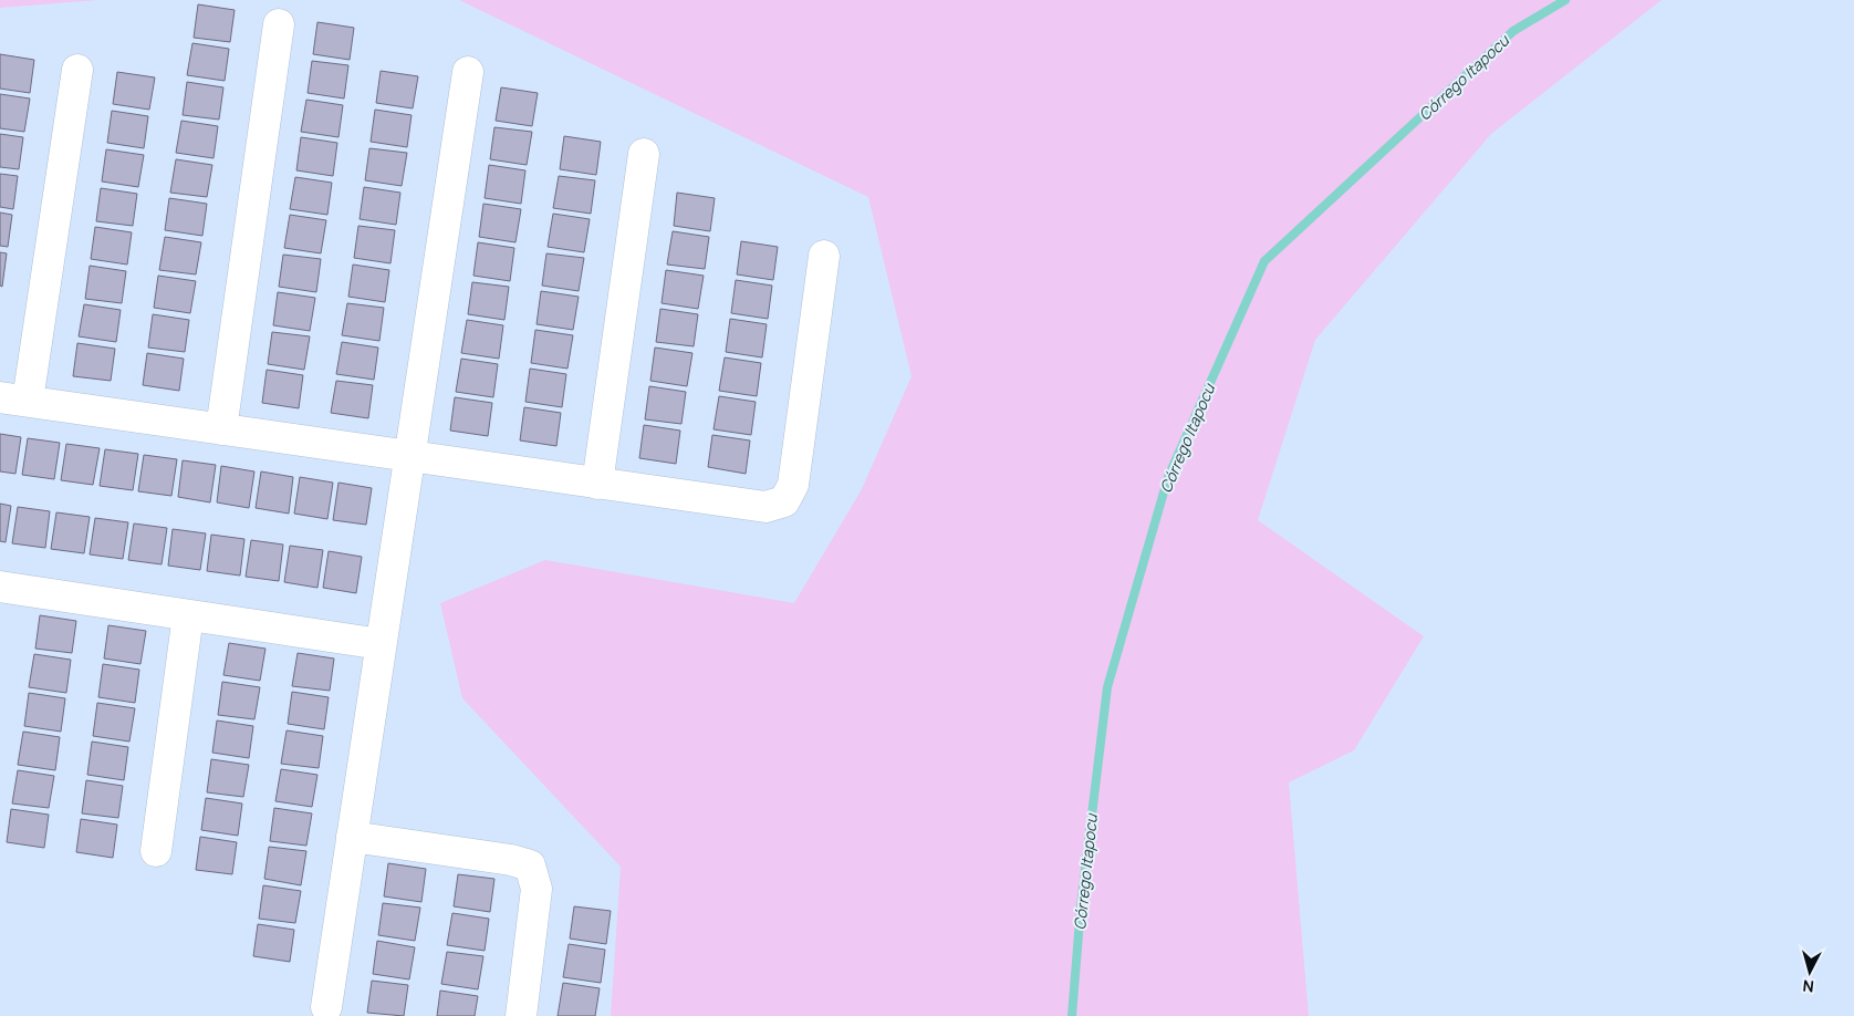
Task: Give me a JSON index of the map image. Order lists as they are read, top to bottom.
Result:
{
  "water": ["Córrego Itapocu"],
  "north": "bottom"
}
